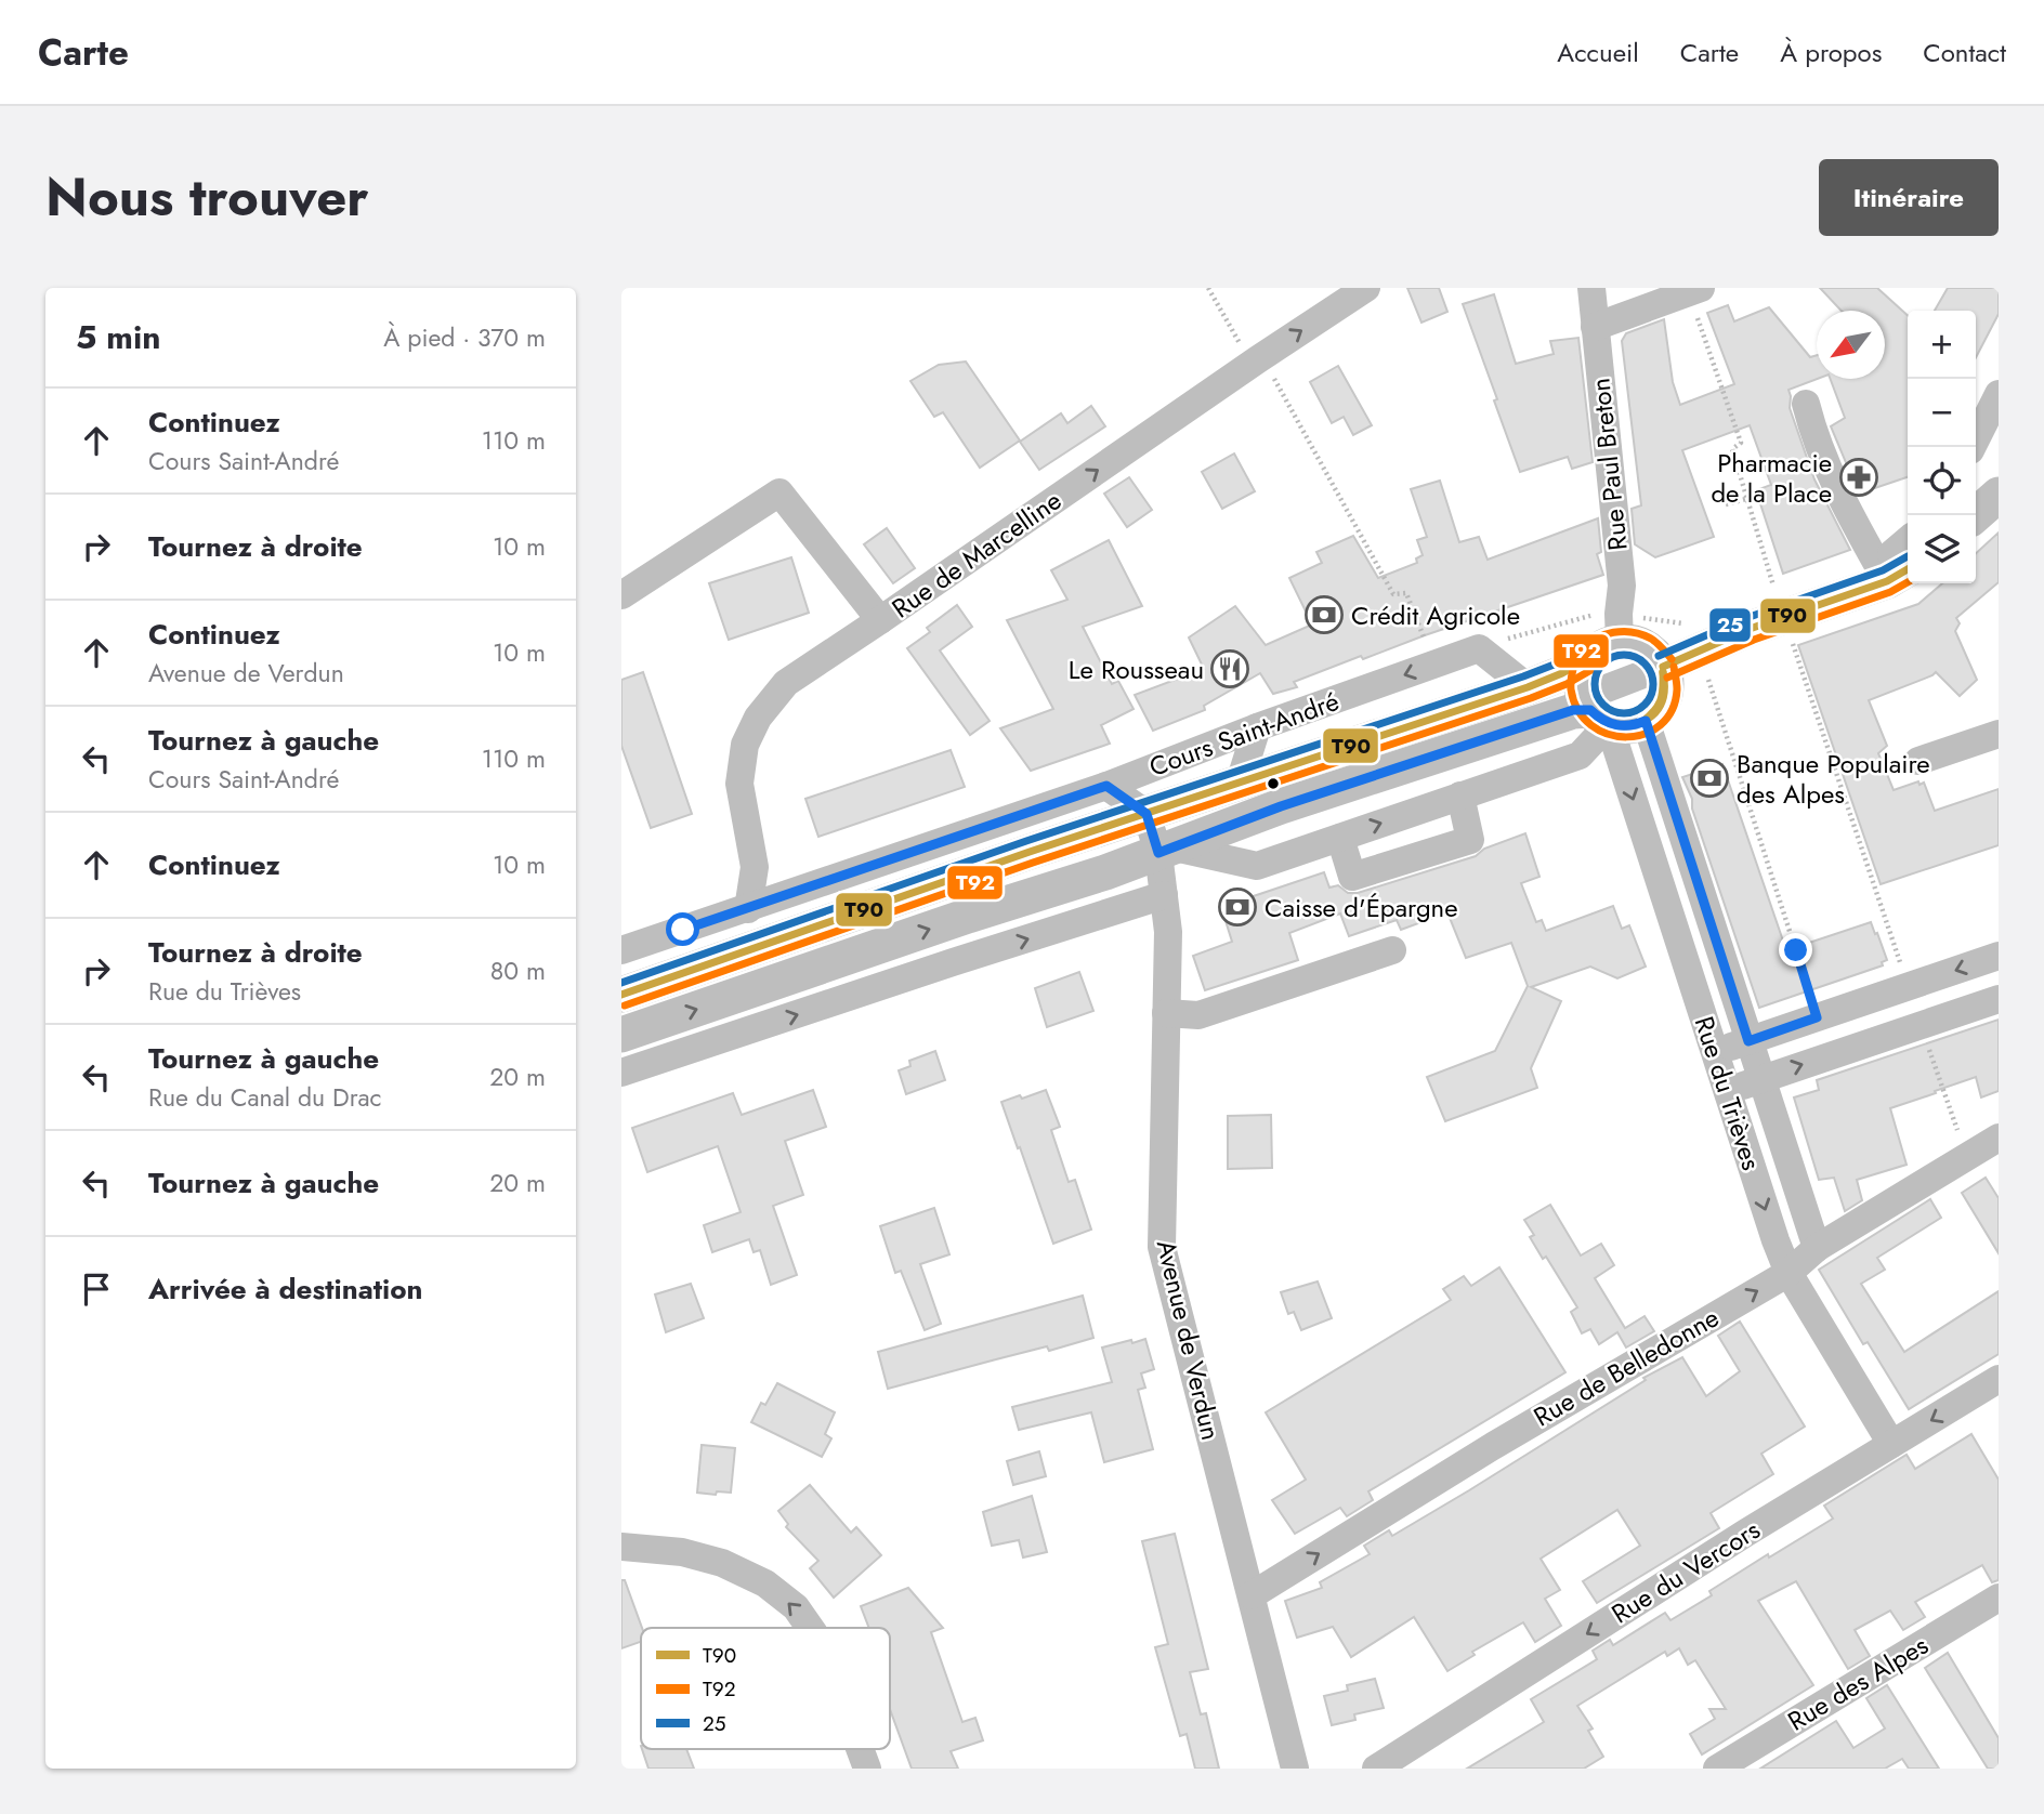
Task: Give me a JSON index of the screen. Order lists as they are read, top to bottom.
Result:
{
  "streets": {
    "main road": ["Cours Saint-André"],
    "street": [
      "Rue Paul Breton",
      "Rue de Marcelline",
      "Rue du Trièves",
      "Avenue de Verdun",
      "Rue de Belledonne",
      "Rue du Vercors",
      "Rue des Alpes"
    ]
  },
  "crossings": [
    ["Rue Paul Breton", "Cours Saint-André"],
    ["Rue de Marcelline", "Cours Saint-André"],
    ["Cours Saint-André", "Avenue de Verdun"],
    ["Rue du Trièves", "Rue de Belledonne"],
    ["Rue du Trièves", "Rue du Vercors"],
    ["Avenue de Verdun", "Rue de Belledonne"]
  ],
  "one_way": ["Rue de Marcelline", "Rue de Belledonne", "Rue du Vercors"],
  "places": {
    "pharmacy": ["Pharmacie de la Place"],
    "bank": ["Crédit Agricole", "Banque Populaire des Alpes", "Caisse d'Épargne"],
    "restaurant": ["Le Rousseau"]
  },
  "lines": ["transit line 25", "transit line T90", "transit line T92"],
  "legend": ["T90", "T92", "25"],
  "north": "bottom left",
  "page": {
    "header": "Carte",
    "nav": [
      "Accueil",
      "Carte",
      "À propos",
      "Contact"
    ],
    "title": "Nous trouver",
    "buttons": "Itinéraire",
    "heading": ["5 min", "À pied · 370 m"],
    "map_buttons": ["+", "−"],
    "list": [
      ["Continuez", "Cours Saint-André", "110 m"],
      ["Tournez à droite", "10 m"],
      ["Continuez", "Avenue de Verdun", "10 m"],
      ["Tournez à gauche", "Cours Saint-André", "110 m"],
      ["Continuez", "10 m"],
      ["Tournez à droite", "Rue du Trièves", "80 m"],
      ["Tournez à gauche", "Rue du Canal du Drac", "20 m"],
      ["Tournez à gauche", "20 m"],
      "Arrivée à destination"
    ]
  }
}
